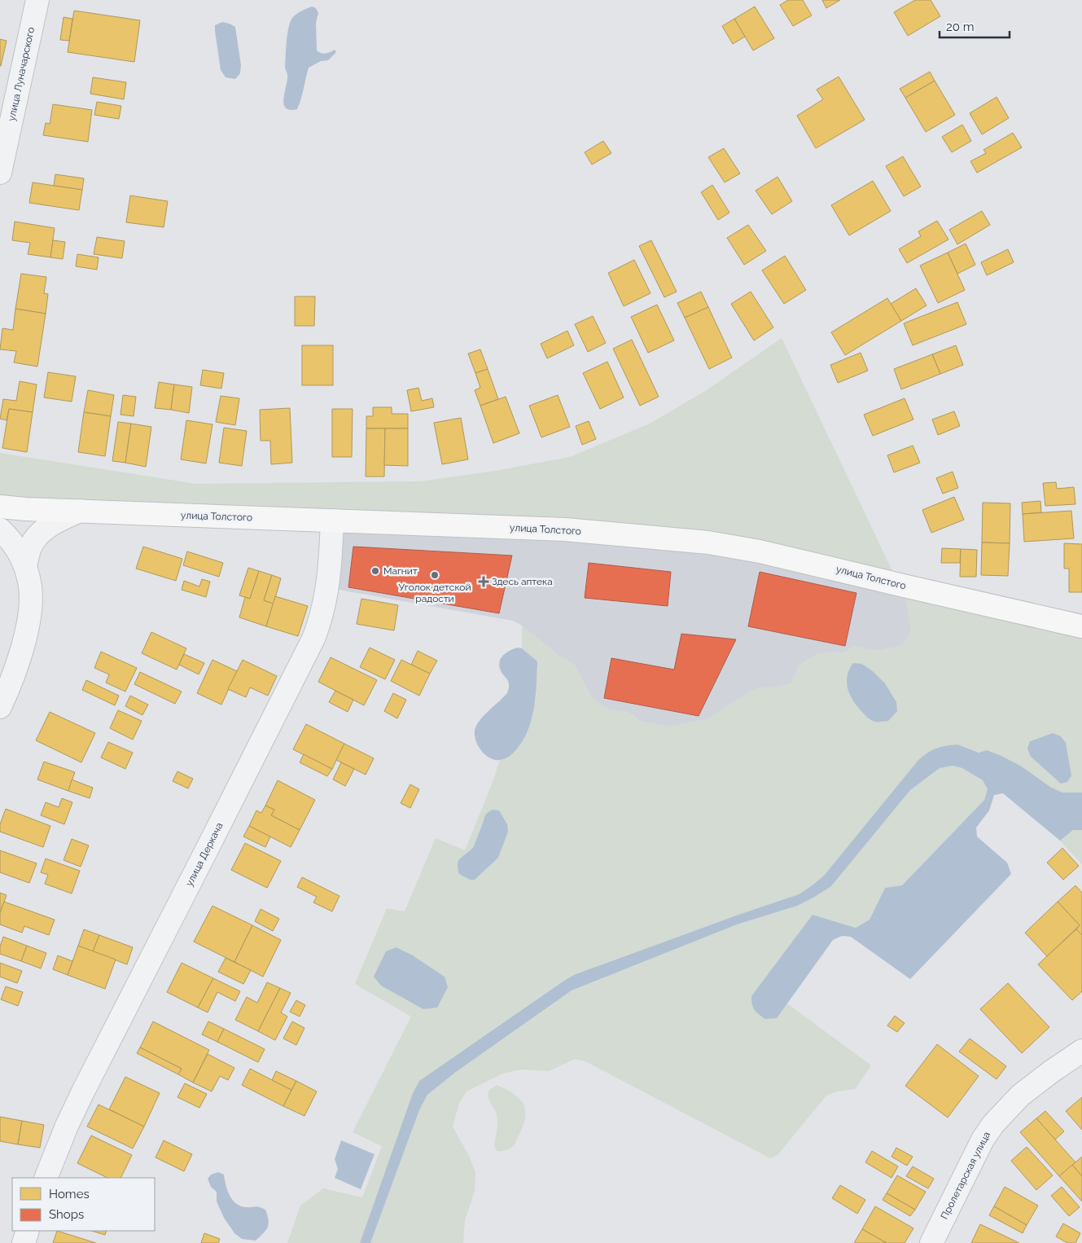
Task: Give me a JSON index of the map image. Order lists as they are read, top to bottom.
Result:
{
  "streets": {
    "main road": ["улица Толстого"],
    "street": ["улица Луначарского", "улица Деркача", "Пролетарская улица"]
  },
  "crossings": [
    ["улица Толстого", "улица Деркача"]
  ],
  "places": {
    "other": ["Магнит", "Уголок детской радости"],
    "health": ["Здесь аптека"]
  },
  "legend": ["Homes", "Shops"],
  "scale_bar": "20 m"
}
